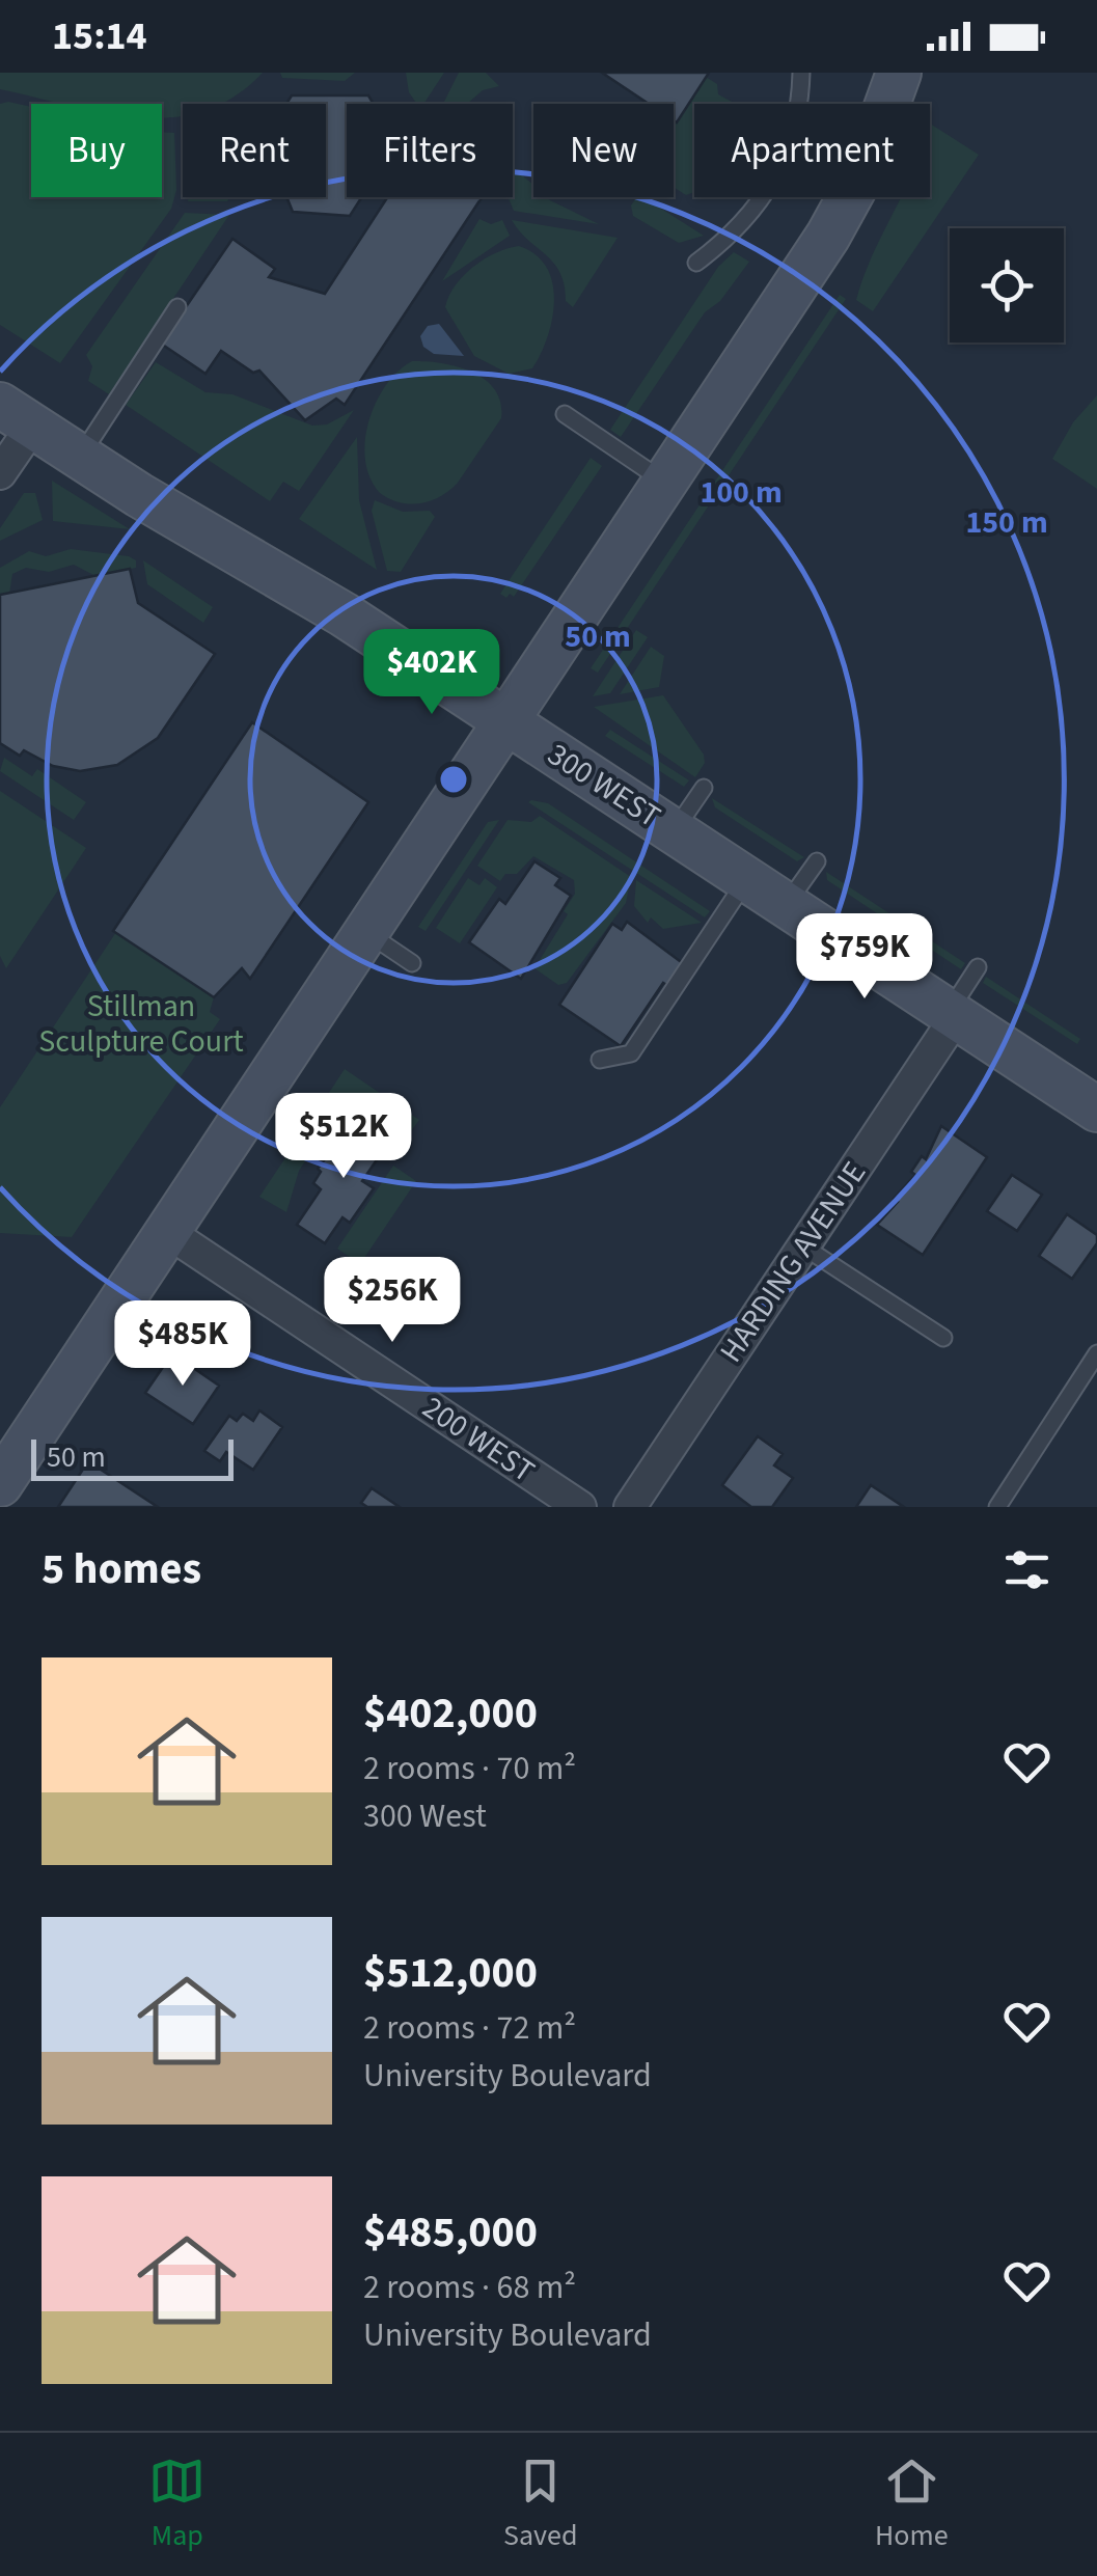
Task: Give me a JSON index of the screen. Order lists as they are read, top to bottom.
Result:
{
  "streets": {
    "main road": ["300 WEST"],
    "street": ["HARDING AVENUE", "200 WEST"]
  },
  "crossings": [
    ["300 WEST", "HARDING AVENUE"]
  ],
  "parks": ["Stillman Sculpture Court"],
  "scale_bar": "50 m",
  "page": {
    "status": "15:14",
    "chip": [
      "Buy",
      "Rent",
      "Filters",
      "New",
      "Apartment"
    ],
    "price": [
      "$402K",
      "$759K",
      "$512K",
      "$256K",
      "$485K"
    ],
    "scale": "50 m",
    "heading": "5 homes",
    "list": [
      {
        "name": "$402,000",
        "note": "2 rooms · 70 m² · 300 West"
      },
      {
        "name": "$512,000",
        "note": "2 rooms · 72 m² · University Boulevard"
      },
      {
        "name": "$485,000",
        "note": "2 rooms · 68 m² · University Boulevard"
      }
    ],
    "tabs": ["Map", "Saved", "Home"]
  },
  "rings": ["100 m", "150 m", "50 m"]
}
